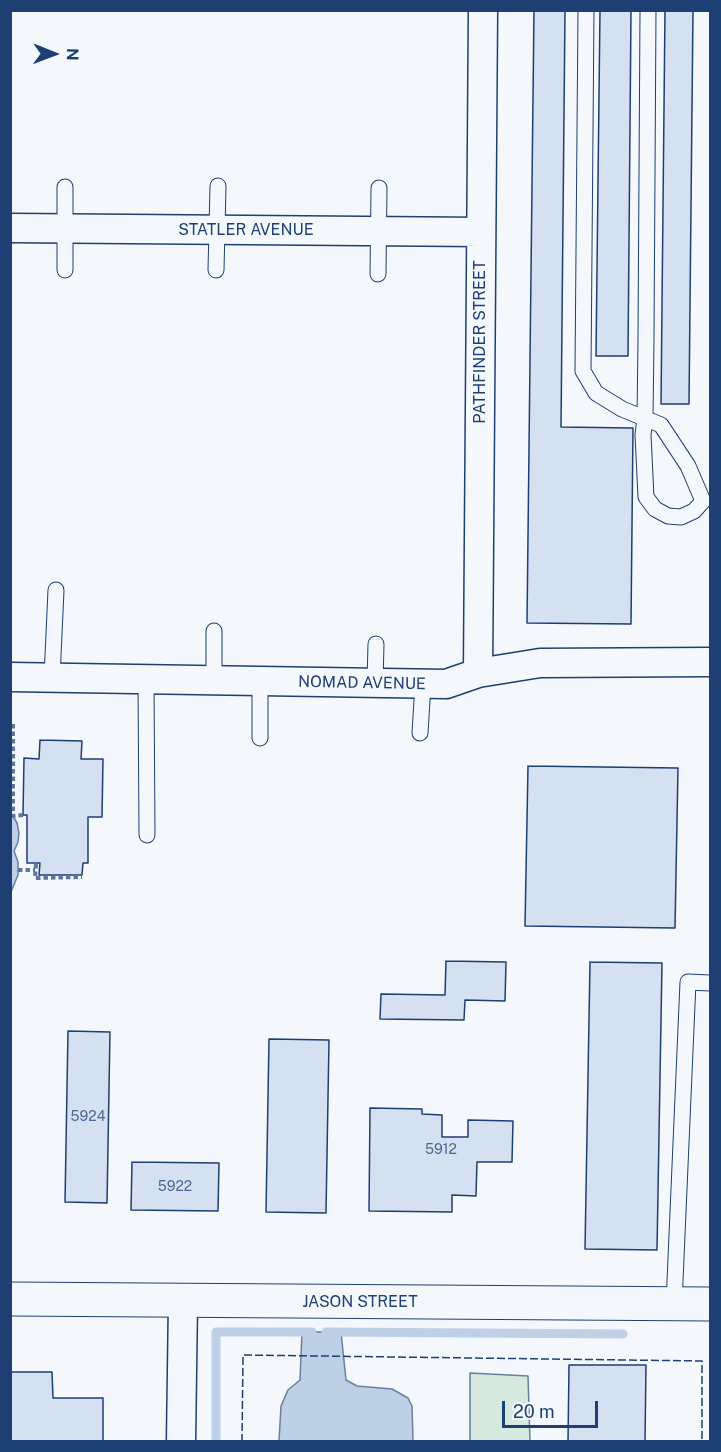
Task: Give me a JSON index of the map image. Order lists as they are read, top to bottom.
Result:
{
  "streets": {
    "street": [
      "STATLER AVENUE",
      "PATHFINDER STREET",
      "NOMAD AVENUE",
      "JASON STREET"
    ]
  },
  "crossings": [
    ["STATLER AVENUE", "PATHFINDER STREET"],
    ["PATHFINDER STREET", "NOMAD AVENUE"]
  ],
  "house_numbers": ["5924", "5912", "5922"],
  "scale_bar": "20 m",
  "north": "right"
}
